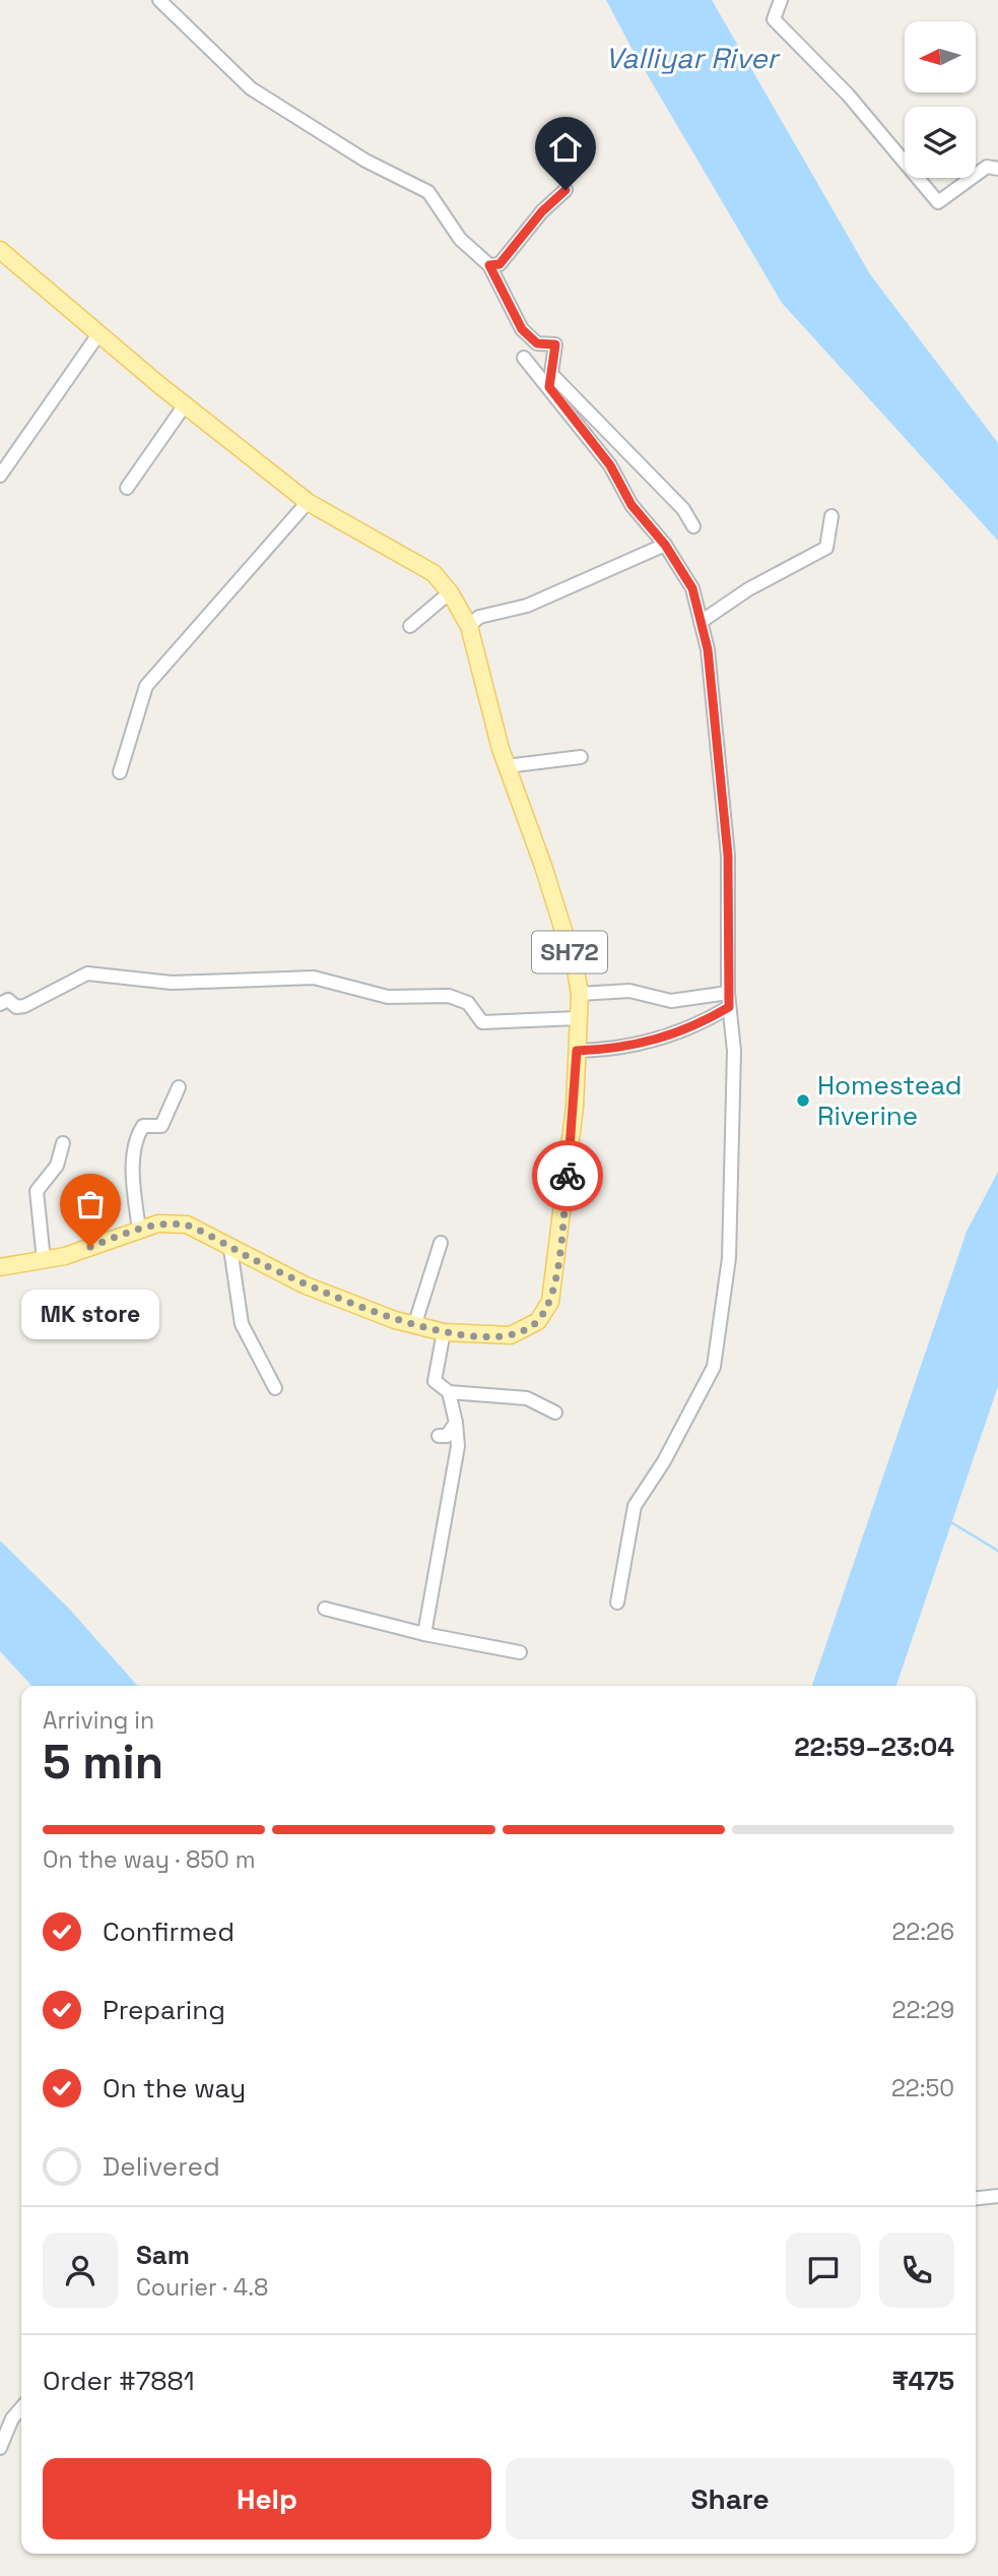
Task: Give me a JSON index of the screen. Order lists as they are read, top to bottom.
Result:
{
  "streets": {
    "main road": ["SH72"]
  },
  "water": ["Valliyar River"],
  "places": ["Homestead Riverine", "MK store"],
  "north": "left",
  "page": {
    "bubble": "MK store",
    "heading": ["5 min", "Arriving in", "22:59–23:04"],
    "panel": [
      "Sam",
      "Courier · 4.8",
      "Order #7881",
      "₹475"
    ],
    "bar": "On the way · 850 m",
    "list": [
      ["Confirmed", "22:26"],
      ["Preparing", "22:29"],
      ["On the way", "22:50"],
      "Delivered"
    ],
    "buttons": ["Help", "Share"]
  }
}
